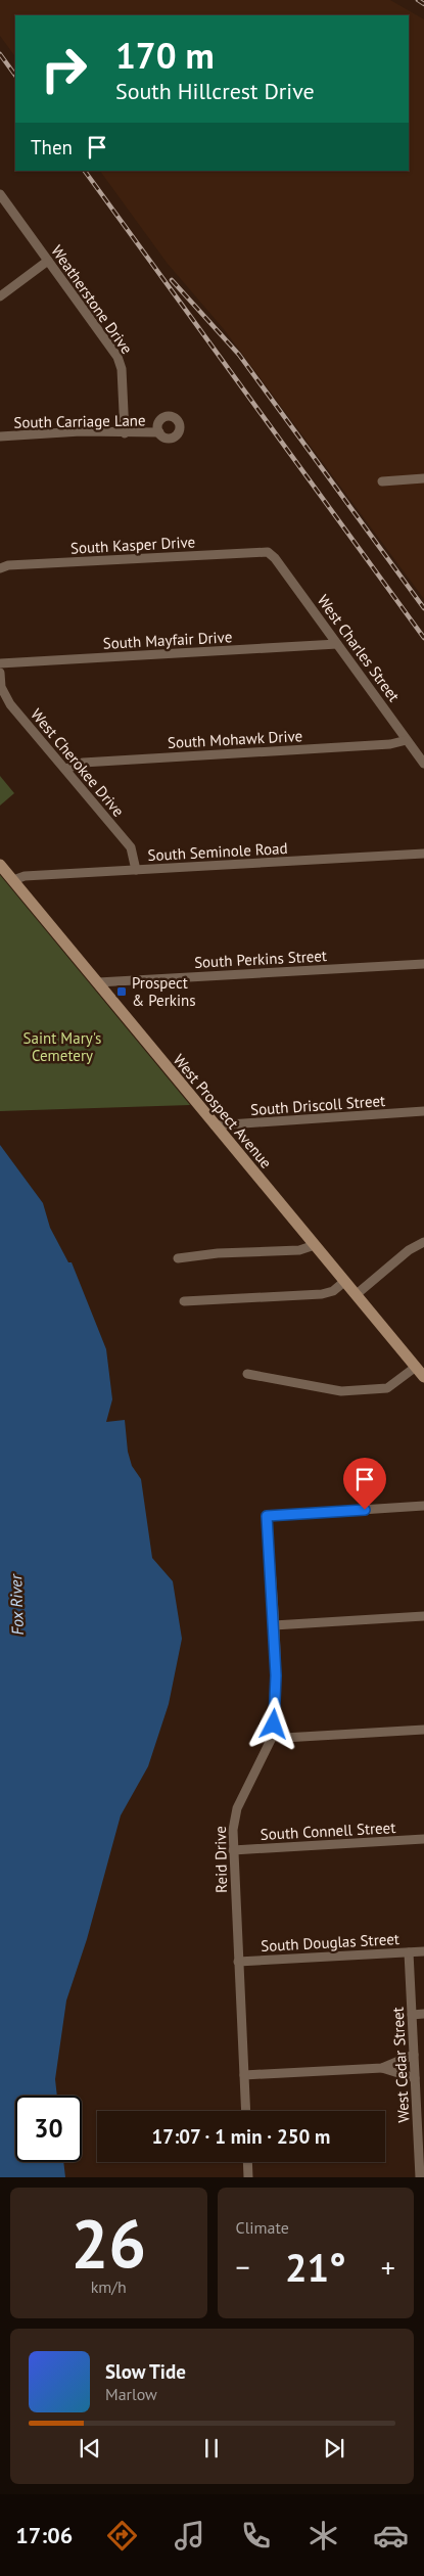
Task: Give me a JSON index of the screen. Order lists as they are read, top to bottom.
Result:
{
  "streets": {
    "main road": ["West Prospect Avenue"],
    "street": [
      "Weatherstone Drive",
      "South Carriage Lane",
      "South Kasper Drive",
      "South Mayfair Drive",
      "West Charles Street",
      "South Mohawk Drive",
      "West Cherokee Drive",
      "South Seminole Road",
      "South Perkins Street",
      "South Driscoll Street",
      "South Connell Street",
      "Reid Drive",
      "South Douglas Street",
      "West Cedar Street"
    ]
  },
  "crossings": [
    ["Weatherstone Drive", "South Carriage Lane"],
    ["South Kasper Drive", "West Charles Street"],
    ["South Mayfair Drive", "West Charles Street"],
    ["West Charles Street", "South Mohawk Drive"],
    ["South Mohawk Drive", "West Cherokee Drive"],
    ["West Cherokee Drive", "South Seminole Road"],
    ["South Seminole Road", "West Prospect Avenue"],
    ["South Perkins Street", "West Prospect Avenue"],
    ["South Driscoll Street", "West Prospect Avenue"],
    ["South Connell Street", "Reid Drive"],
    ["Reid Drive", "South Douglas Street"],
    ["South Douglas Street", "West Cedar Street"]
  ],
  "water": ["Fox River"],
  "parks": ["Saint Mary's Cemetery"],
  "places": {
    "transit": ["Prospect & Perkins"]
  },
  "page": {
    "turn": ["170 m", "South Hillcrest Drive"],
    "then": "Then",
    "limit": "30",
    "trip": "17:07 · 1 min · 250 m",
    "tile": [
      ["26", "km/h"],
      "Climate"
    ],
    "heat": ["−", "21°", "+"],
    "song": ["Slow Tide", "Marlow"],
    "tabs": "17:06"
  }
}
